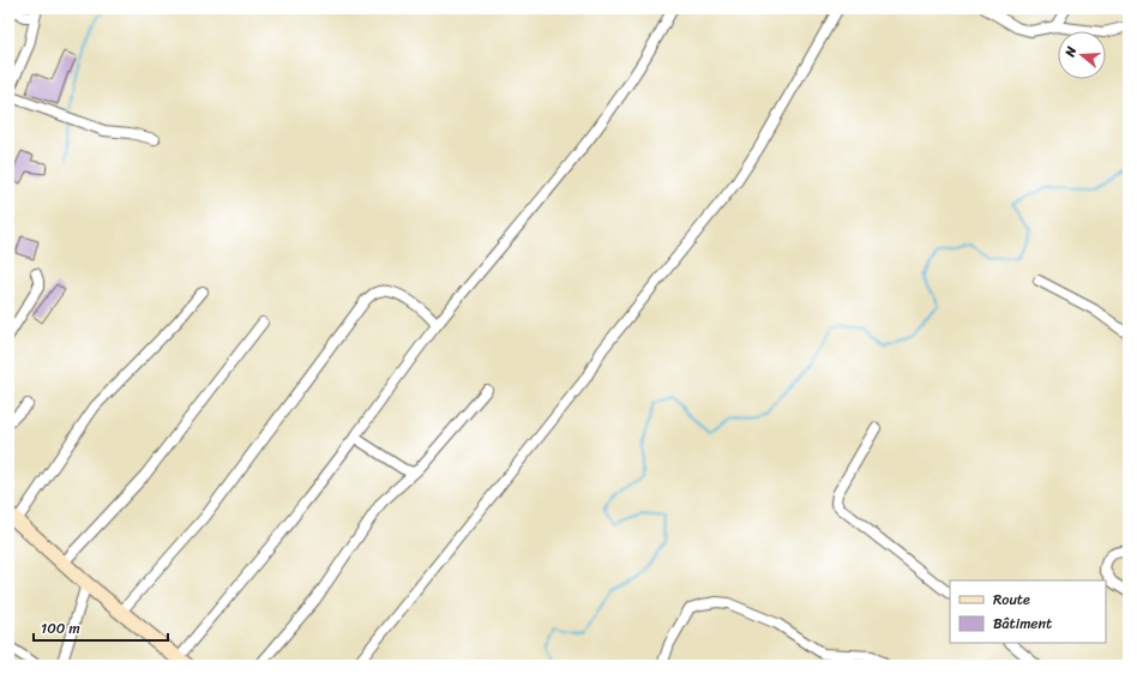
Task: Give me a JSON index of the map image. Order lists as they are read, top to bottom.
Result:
{
  "legend": ["Route", "Bâtiment"],
  "scale_bar": "100 m",
  "north": "left"
}
